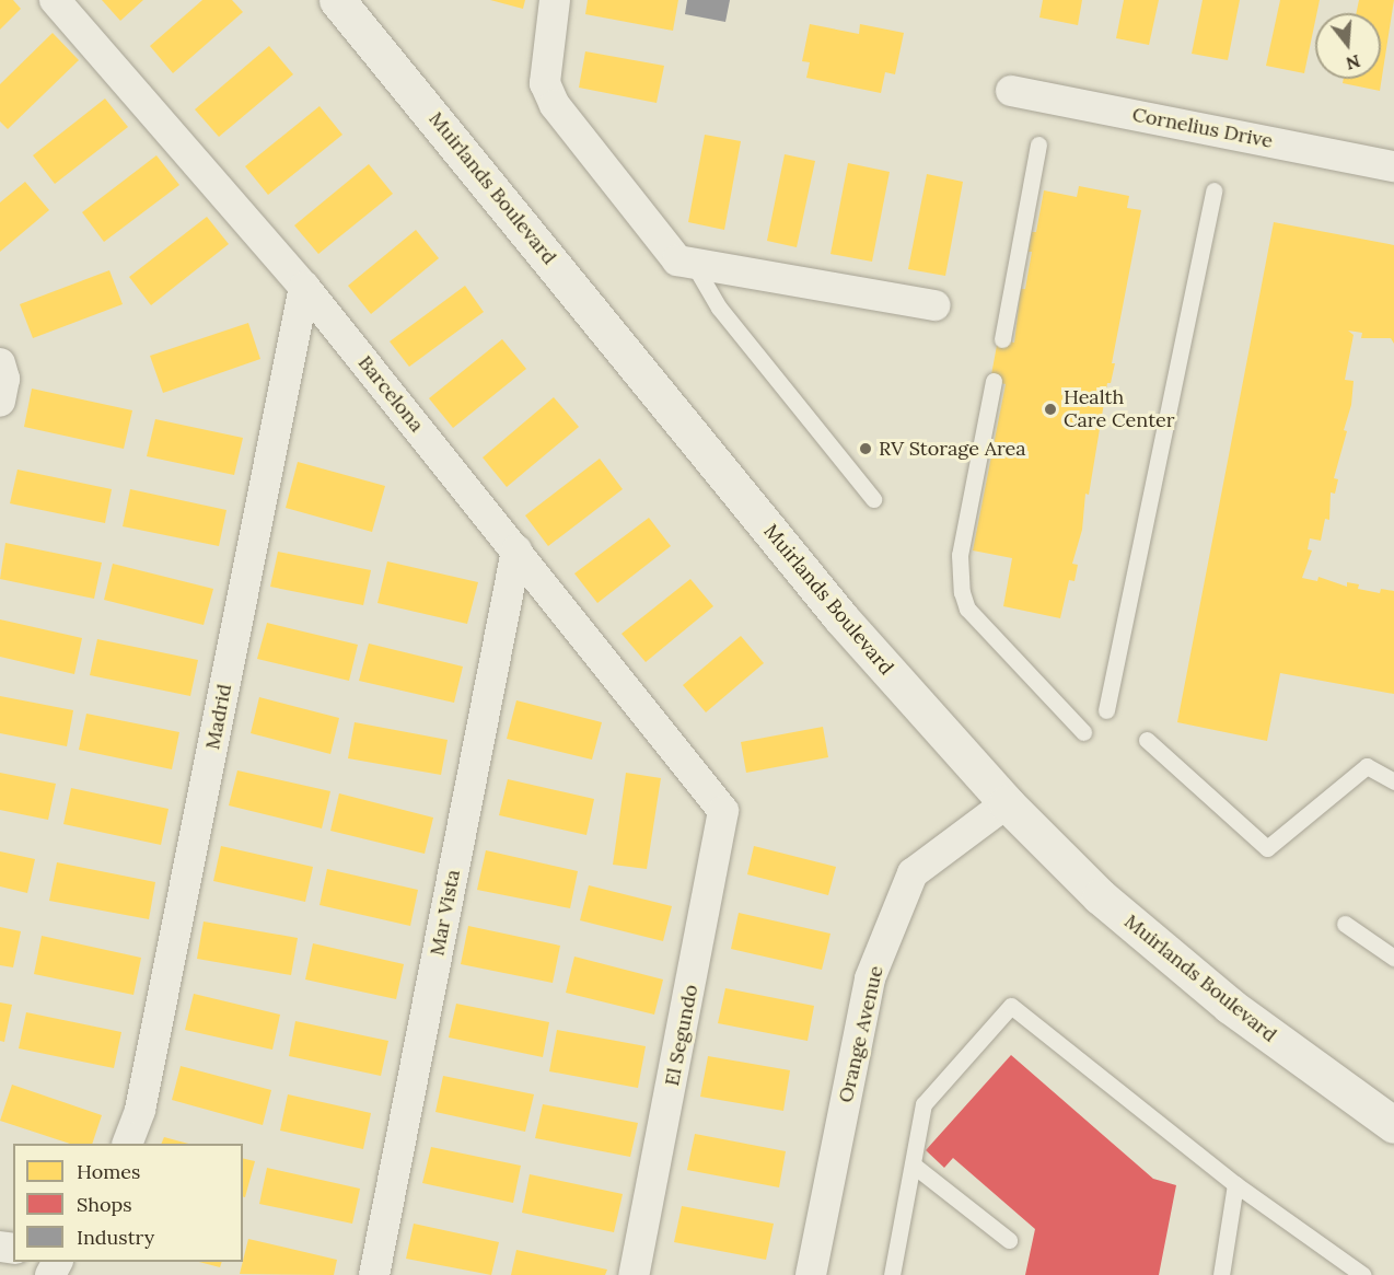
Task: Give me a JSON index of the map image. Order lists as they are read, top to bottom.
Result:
{
  "streets": {
    "main road": ["Muirlands Boulevard"],
    "street": [
      "Cornelius Drive",
      "Barcelona",
      "Madrid",
      "Mar Vista",
      "Orange Avenue",
      "El Segundo"
    ]
  },
  "crossings": [
    ["Muirlands Boulevard", "Orange Avenue"],
    ["Barcelona", "Madrid"],
    ["Barcelona", "Mar Vista"],
    ["Barcelona", "El Segundo"]
  ],
  "places": ["Health Care Center", "RV Storage Area"],
  "legend": ["Homes", "Shops", "Industry"],
  "north": "bottom"
}
